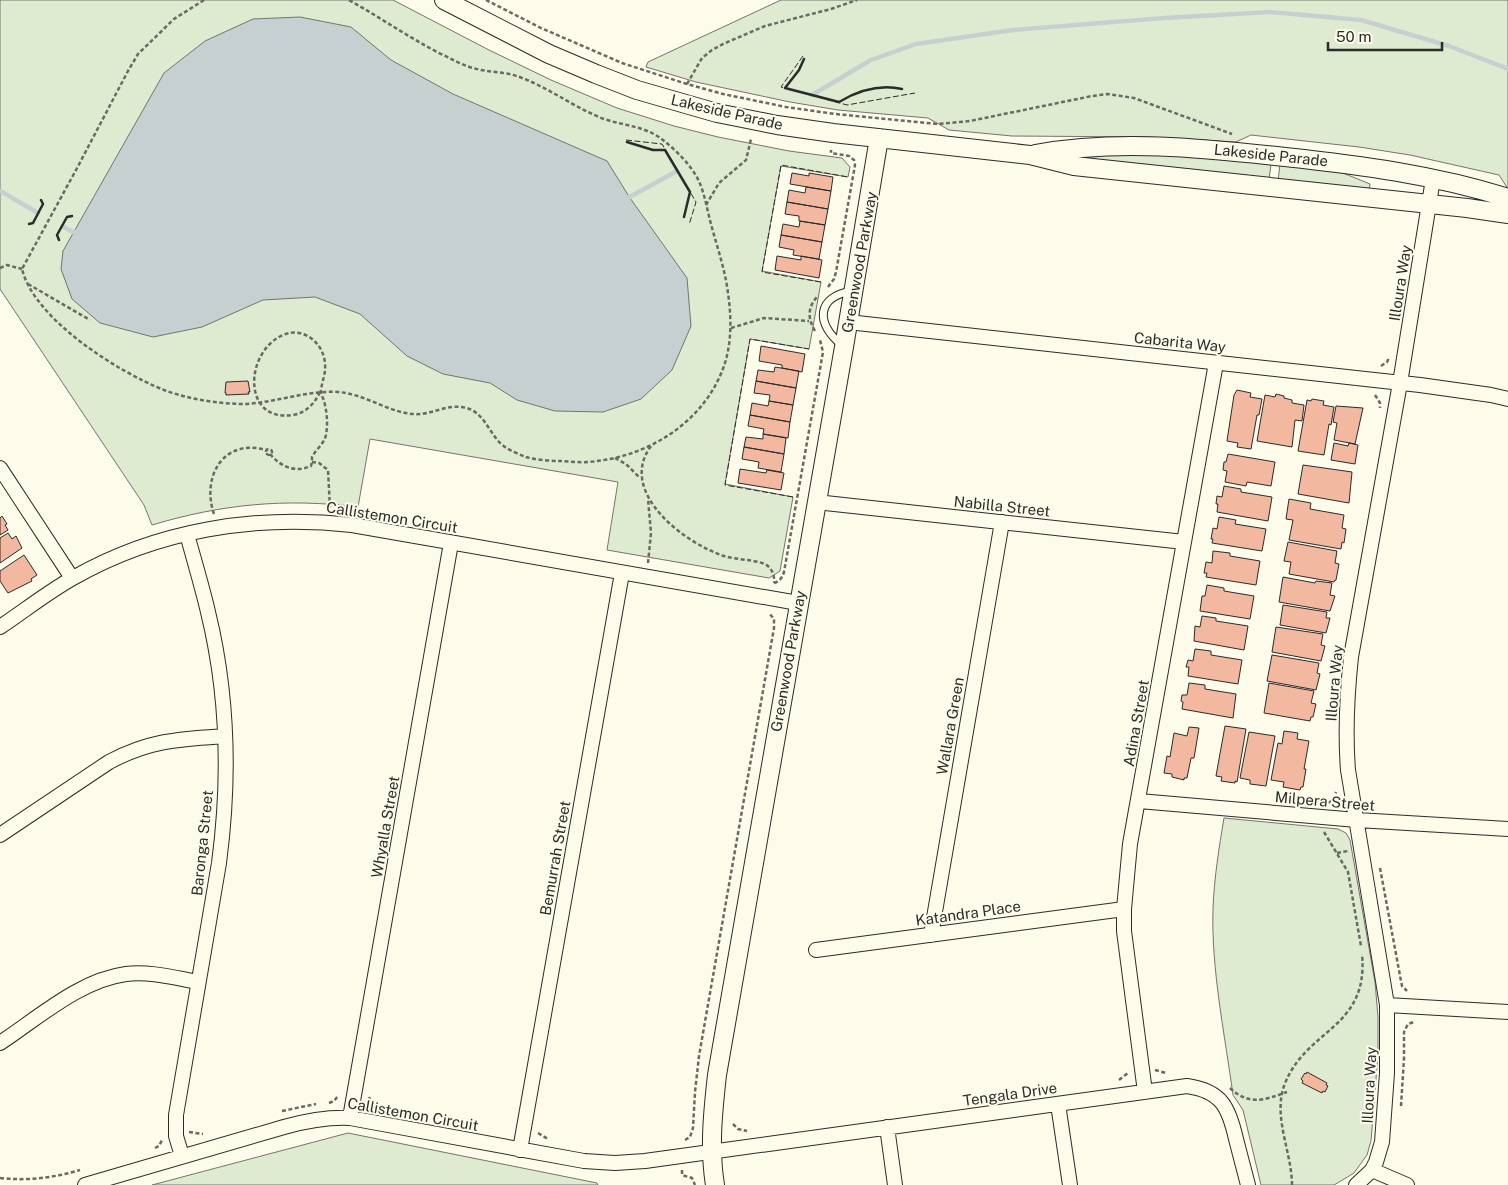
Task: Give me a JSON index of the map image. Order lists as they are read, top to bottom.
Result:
{
  "streets": {
    "street": [
      "Lakeside Parade",
      "Greenwood Parkway",
      "Illoura Way",
      "Cabarita Way",
      "Nabilla Street",
      "Callistemon Circuit",
      "Adina Street",
      "Wallara Green",
      "Milpera Street",
      "Whyalla Street",
      "Baronga Street",
      "Bemurrah Street",
      "Katandra Place",
      "Tengala Drive"
    ]
  },
  "crossings": [
    ["Lakeside Parade", "Greenwood Parkway"],
    ["Lakeside Parade", "Illoura Way"],
    ["Greenwood Parkway", "Cabarita Way"],
    ["Greenwood Parkway", "Nabilla Street"],
    ["Greenwood Parkway", "Callistemon Circuit"],
    ["Greenwood Parkway", "Tengala Drive"],
    ["Illoura Way", "Cabarita Way"],
    ["Illoura Way", "Milpera Street"],
    ["Cabarita Way", "Adina Street"],
    ["Nabilla Street", "Adina Street"],
    ["Nabilla Street", "Wallara Green"],
    ["Callistemon Circuit", "Whyalla Street"],
    ["Callistemon Circuit", "Baronga Street"],
    ["Callistemon Circuit", "Bemurrah Street"],
    ["Callistemon Circuit", "Tengala Drive"],
    ["Adina Street", "Milpera Street"],
    ["Adina Street", "Katandra Place"],
    ["Adina Street", "Tengala Drive"],
    ["Wallara Green", "Katandra Place"]
  ],
  "scale_bar": "50 m"
}
